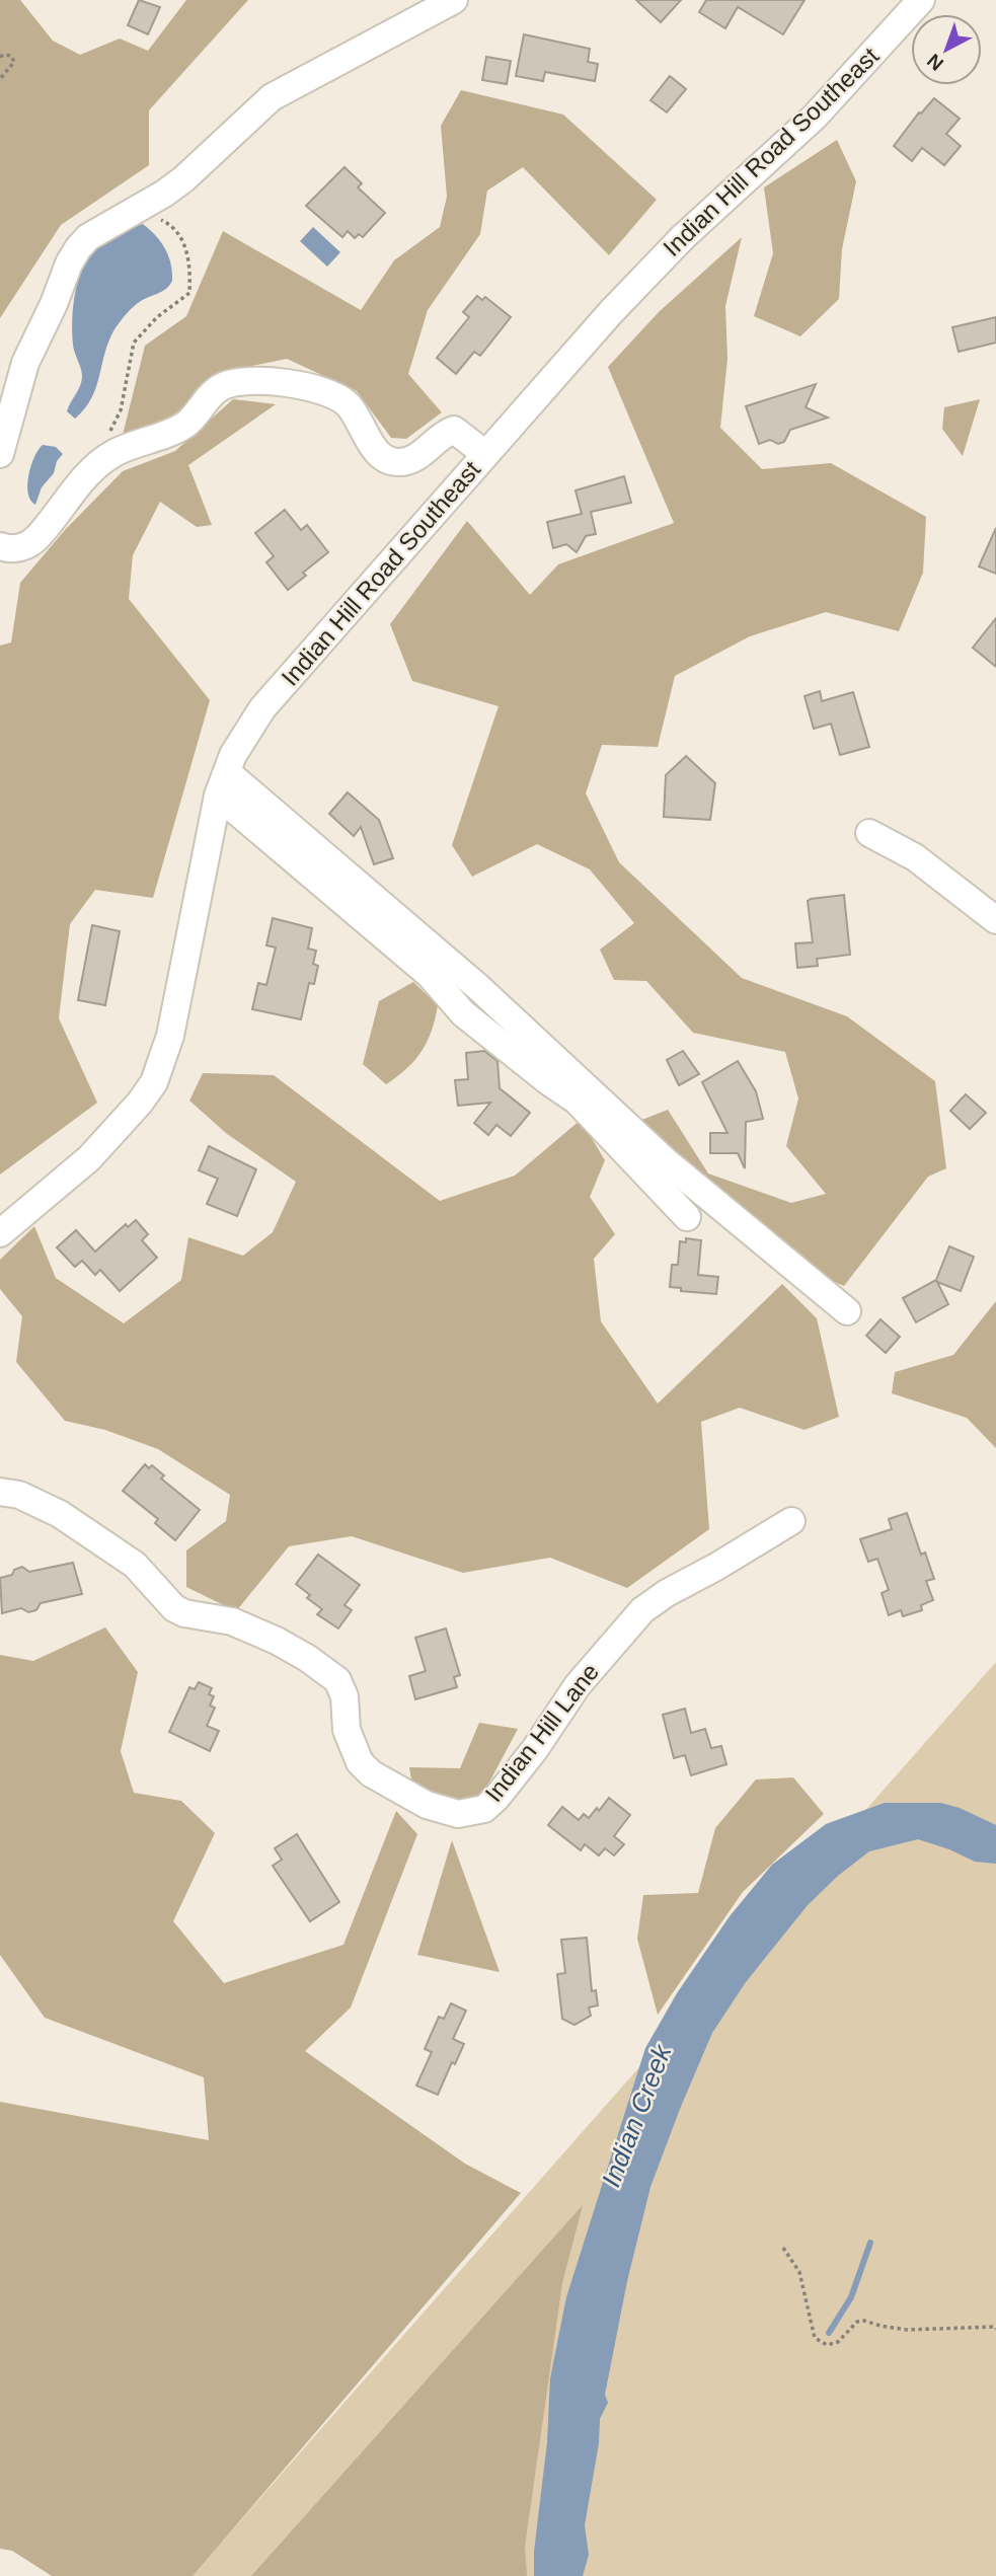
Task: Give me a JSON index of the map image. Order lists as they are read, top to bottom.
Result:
{
  "streets": {
    "street": ["Indian Hill Road Southeast", "Indian Hill Lane"]
  },
  "water": ["Indian Creek"],
  "north": "bottom left"
}
